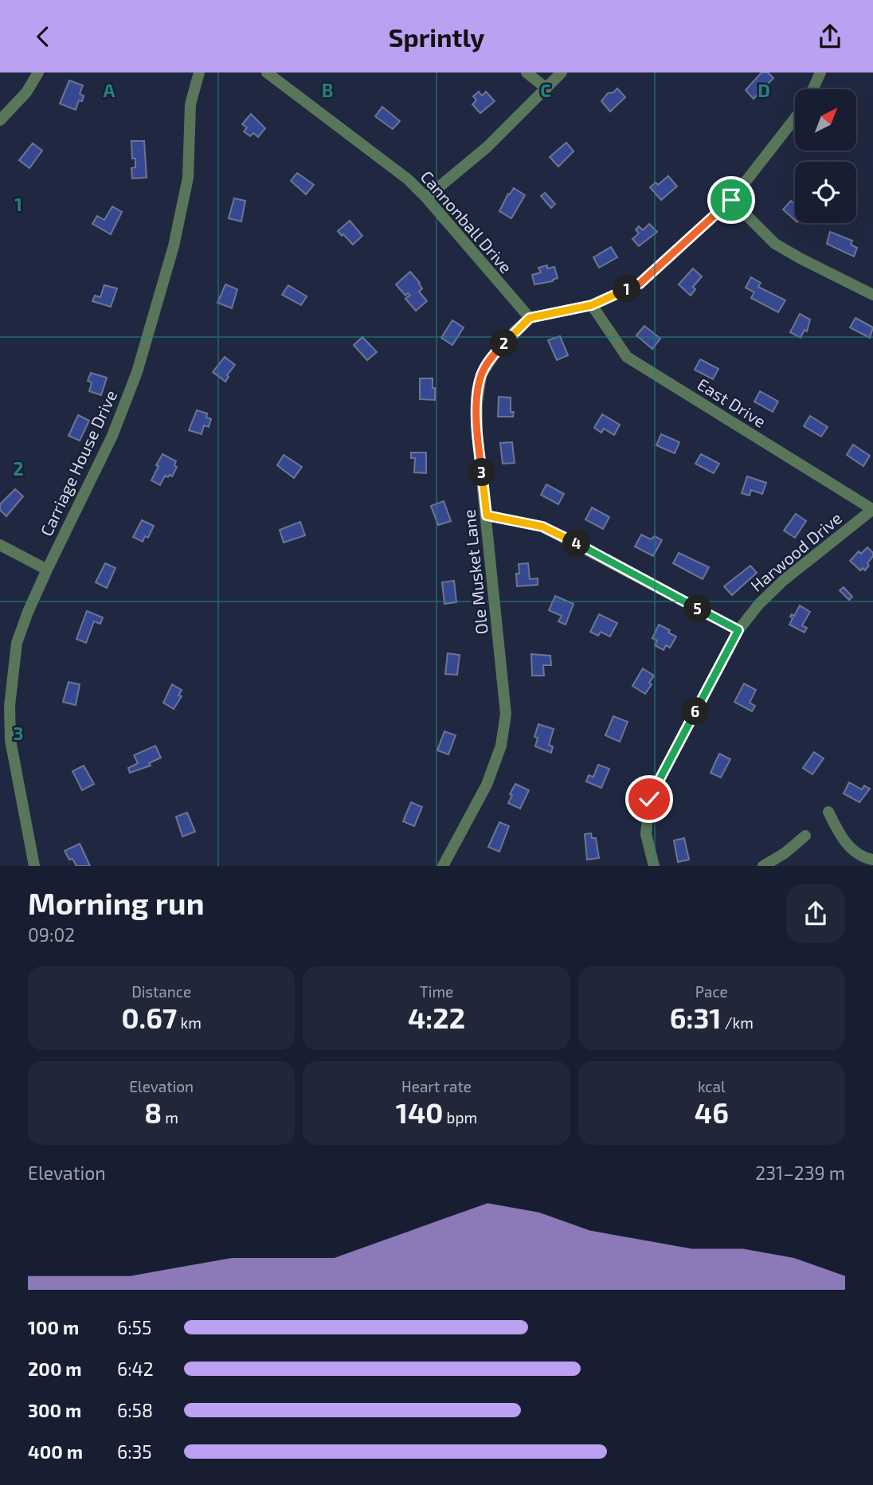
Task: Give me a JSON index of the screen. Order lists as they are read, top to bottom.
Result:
{
  "streets": {
    "street": [
      "Cannonball Drive",
      "East Drive",
      "Carriage House Drive",
      "Harwood Drive",
      "Ole Musket Lane"
    ]
  },
  "crossings": [
    ["Cannonball Drive", "Ole Musket Lane"],
    ["East Drive", "Harwood Drive"]
  ],
  "north": "top right",
  "page": {
    "header": "Sprintly",
    "pins": [
      "1",
      "2",
      "3",
      "4",
      "5",
      "6"
    ],
    "heading": ["Morning run", "09:02"],
    "stats": [
      ["Distance", "0.67 km"],
      ["Time", "4:22"],
      ["Pace", "6:31 /km"],
      ["Elevation", "8 m"],
      ["Heart rate", "140 bpm"],
      ["kcal", "46"]
    ],
    "chart": ["Elevation", "231–239 m"],
    "list": [
      {
        "name": "100 m",
        "note": "6:55"
      },
      {
        "name": "200 m",
        "note": "6:42"
      },
      {
        "name": "300 m",
        "note": "6:58"
      },
      {
        "name": "400 m",
        "note": "6:35"
      }
    ]
  },
  "grid": {
    "columns": [
      "A",
      "B",
      "C",
      "D"
    ],
    "rows": ["1", "2", "3"]
  }
}
